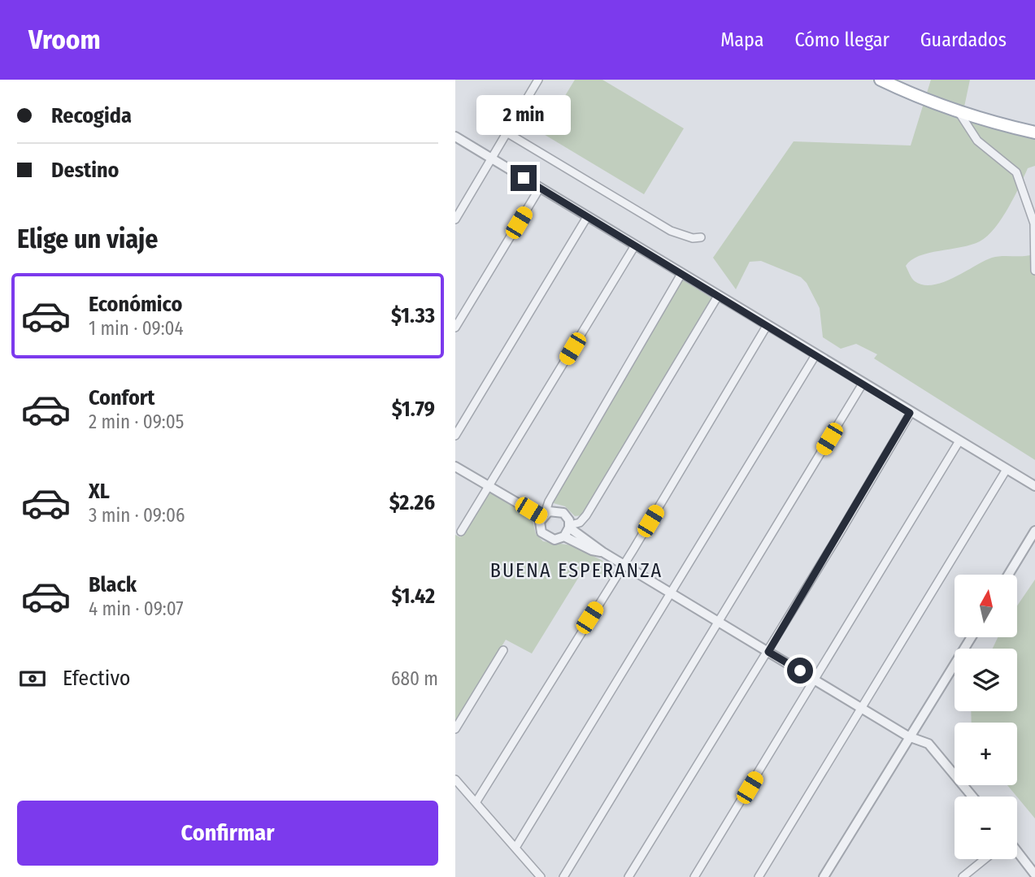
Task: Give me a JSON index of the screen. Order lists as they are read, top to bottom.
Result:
{
  "districts": ["BUENA ESPERANZA"],
  "north": "top",
  "page": {
    "header": "Vroom",
    "nav": ["Mapa", "Cómo llegar", "Guardados"],
    "banner": ["Recogida", "Destino"],
    "bubble": "2 min",
    "heading": "Elige un viaje",
    "list": [
      {
        "name": "Económico",
        "note": "1 min · 09:04",
        "value": "$1.33"
      },
      {
        "name": "Confort",
        "note": "2 min · 09:05",
        "value": "$1.79"
      },
      {
        "name": "XL",
        "note": "3 min · 09:06",
        "value": "$2.26"
      },
      {
        "name": "Black",
        "note": "4 min · 09:07",
        "value": "$1.42"
      }
    ],
    "map_buttons": ["+", "−"],
    "pay": ["Efectivo", "680 m"],
    "buttons": "Confirmar"
  }
}
